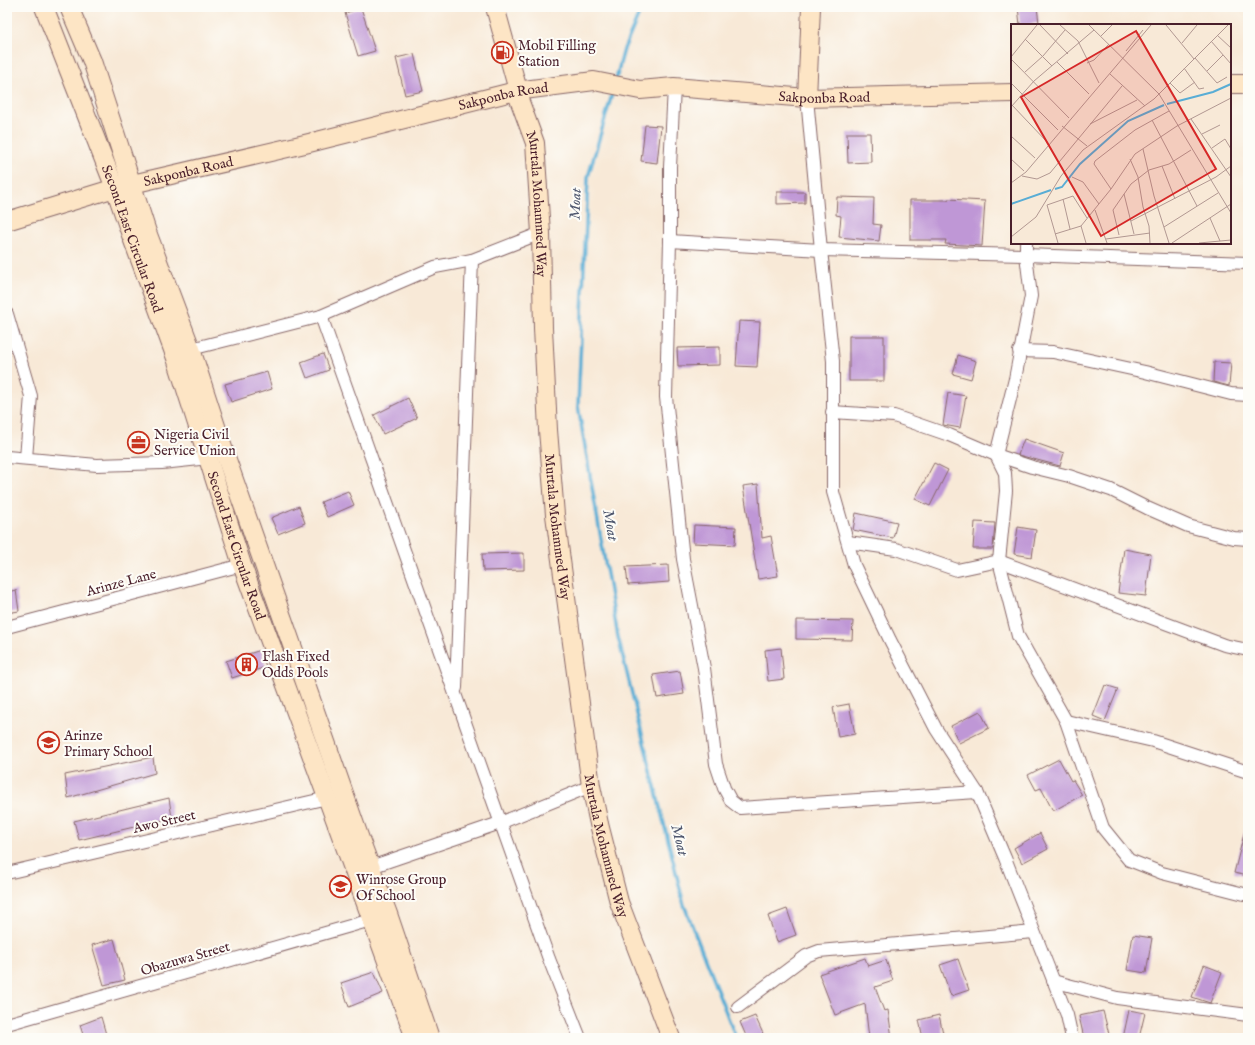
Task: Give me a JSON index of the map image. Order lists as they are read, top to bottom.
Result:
{
  "streets": {
    "main road": ["Sakponba Road", "Murtala Mohammed Way", "Second East Circular Road"],
    "street": ["Arinze Lane", "Awo Street", "Obazuwa Street"]
  },
  "crossings": [
    ["Sakponba Road", "Murtala Mohammed Way"],
    ["Sakponba Road", "Second East Circular Road"],
    ["Second East Circular Road", "Arinze Lane"],
    ["Second East Circular Road", "Awo Street"],
    ["Second East Circular Road", "Obazuwa Street"]
  ],
  "water": ["Moat"],
  "places": {
    "fuel station": ["Mobil Filling Station"],
    "office": ["Nigeria Civil Service Union"],
    "building": ["Flash Fixed Odds Pools"],
    "school or university": ["Arinze Primary School", "Winrose Group Of School"]
  }
}
